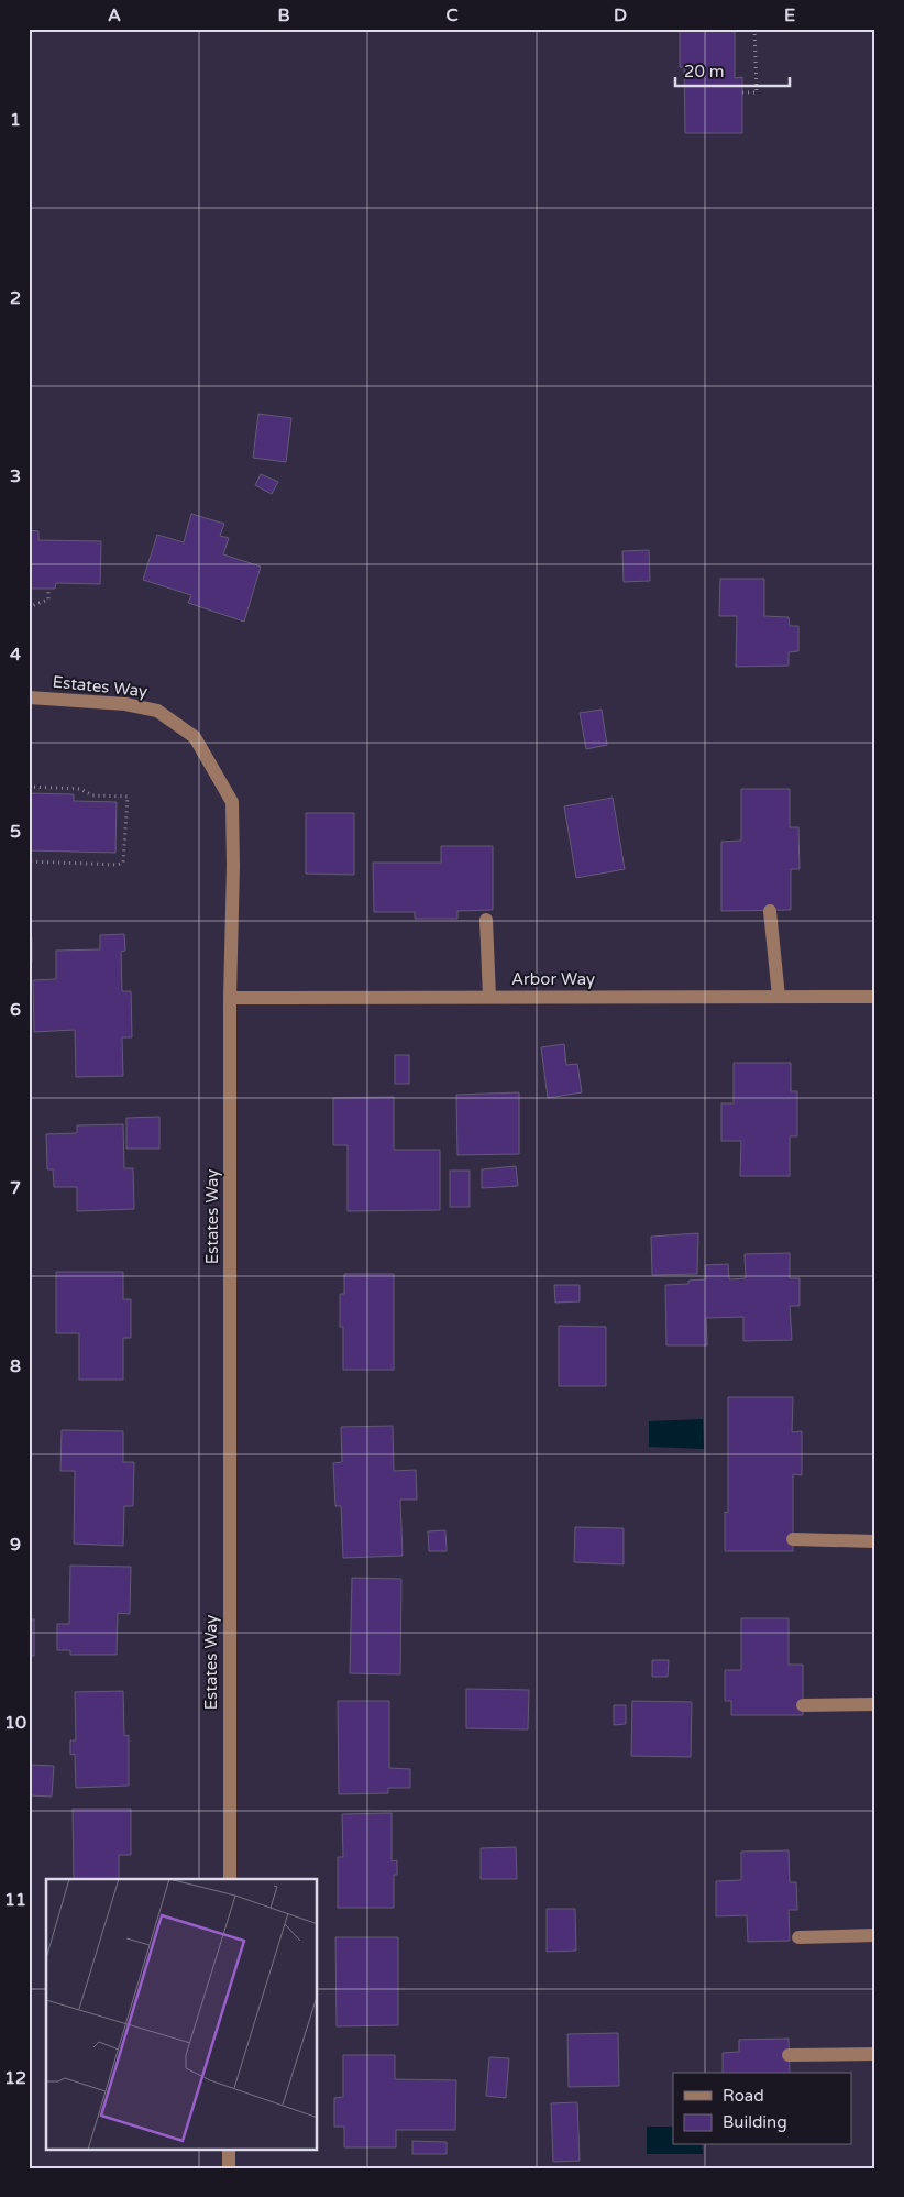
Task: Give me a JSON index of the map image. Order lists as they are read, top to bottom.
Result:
{
  "streets": {
    "street": ["Estates Way", "Arbor Way"]
  },
  "crossings": [
    ["Estates Way", "Arbor Way"]
  ],
  "legend": ["Road", "Building"],
  "scale_bar": "20 m",
  "grid": {
    "columns": [
      "A",
      "B",
      "C",
      "D",
      "E"
    ],
    "rows": [
      "1",
      "2",
      "3",
      "4",
      "5",
      "6",
      "7",
      "8",
      "9",
      "10",
      "11",
      "12"
    ]
  }
}
